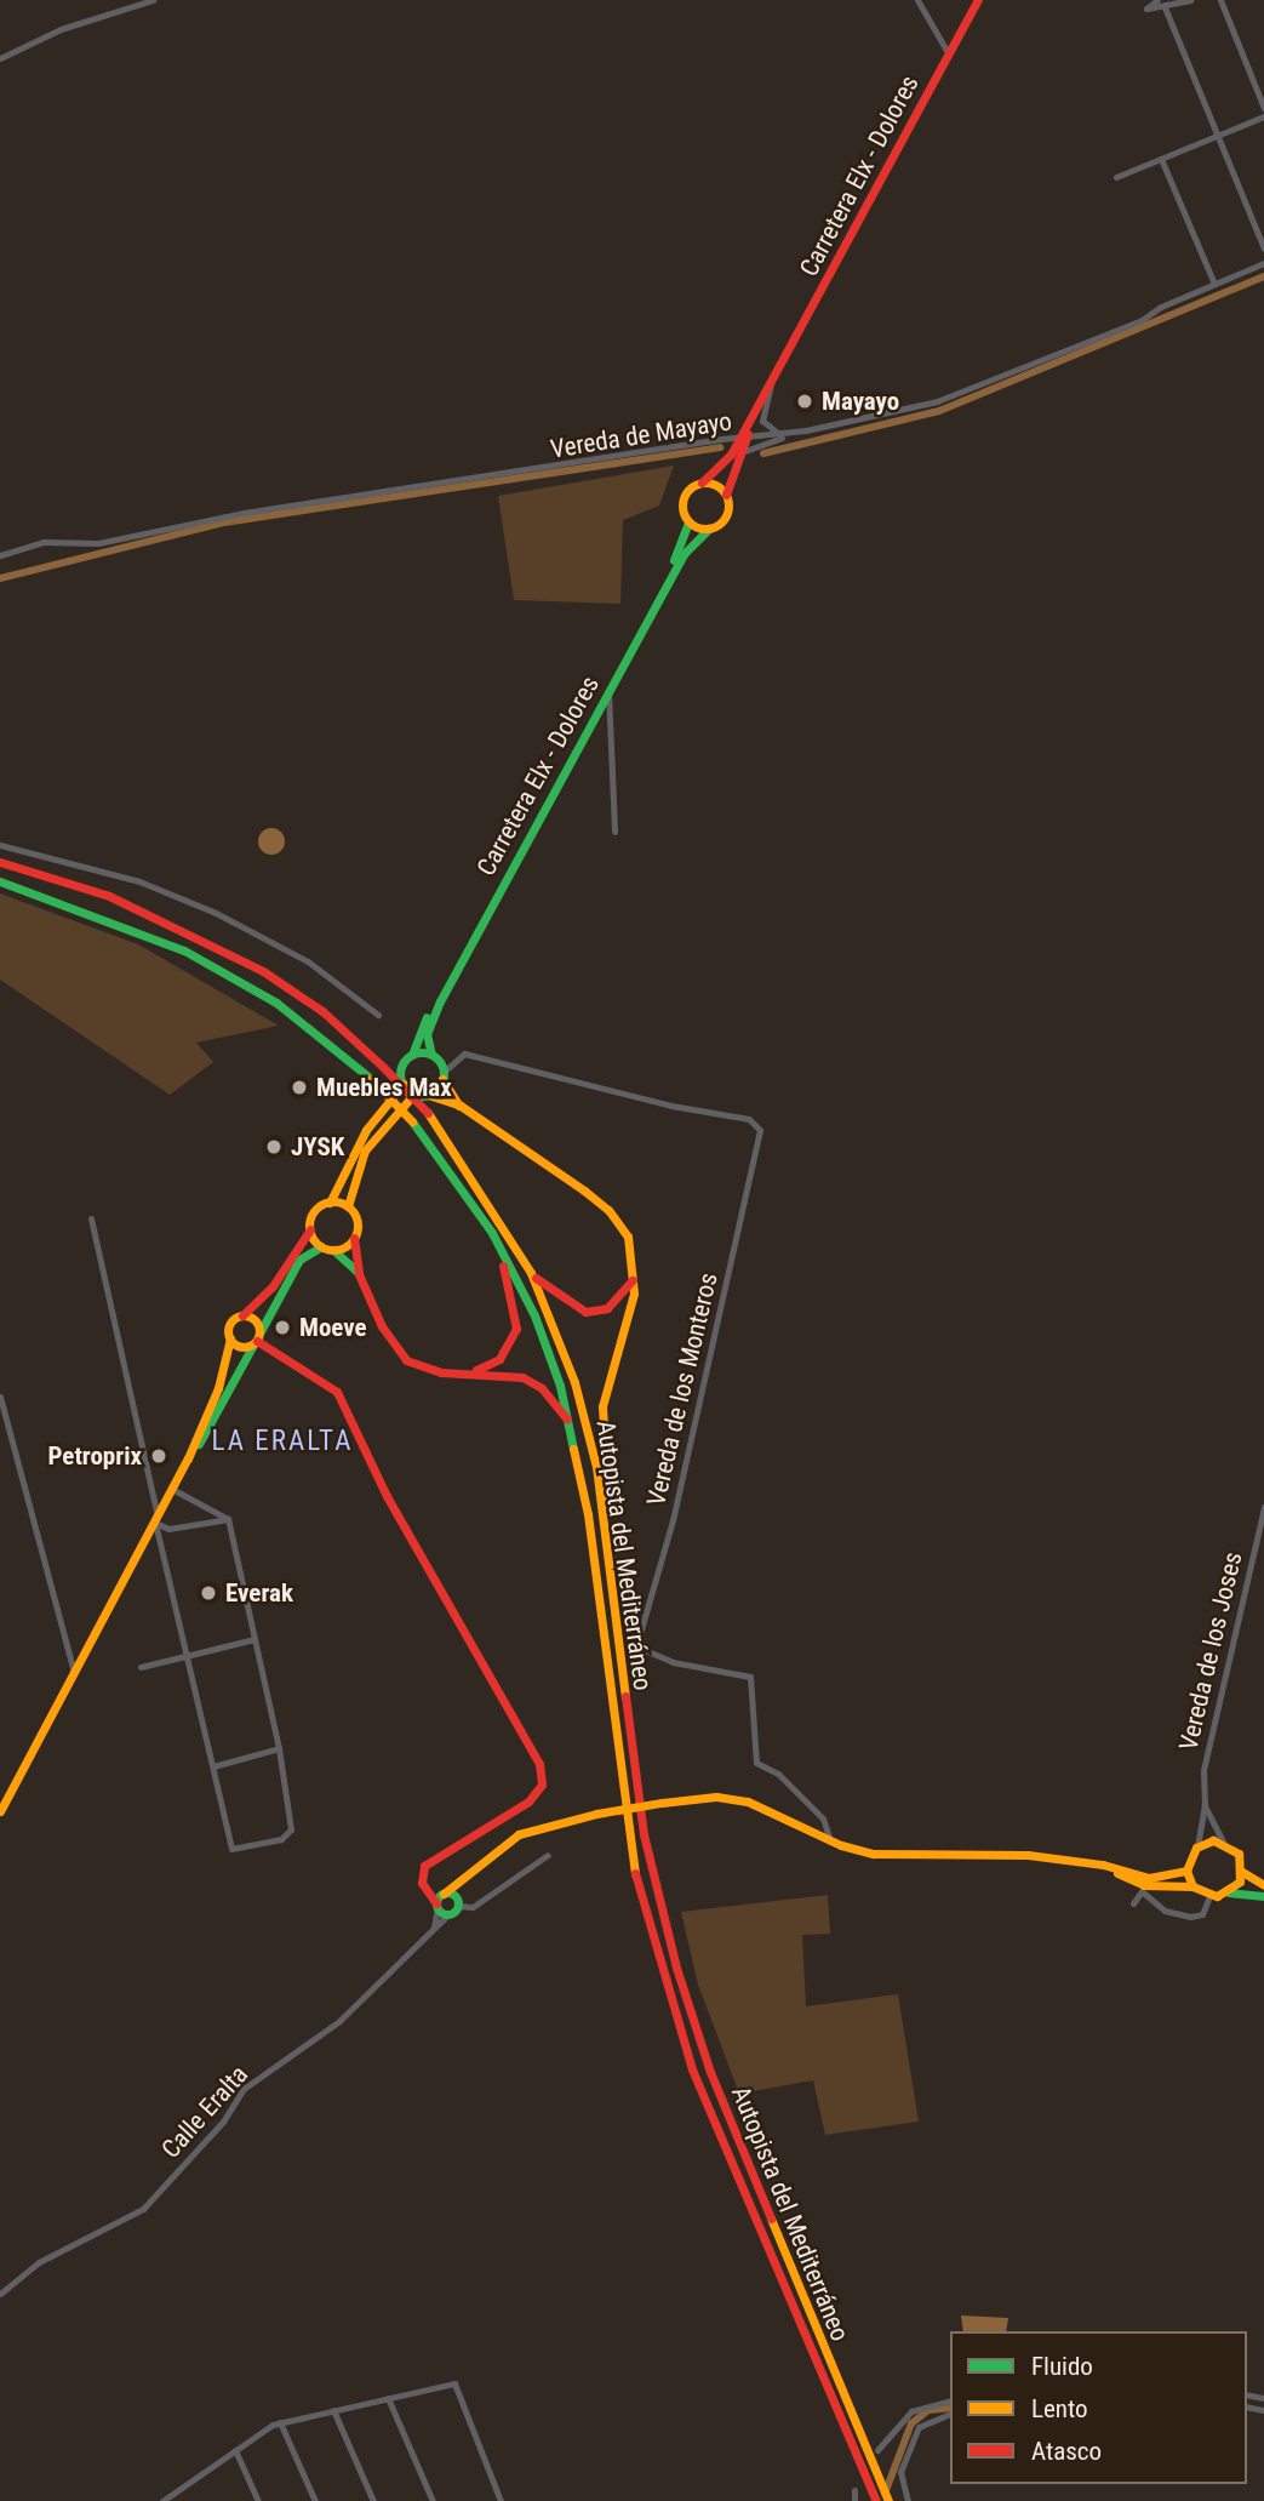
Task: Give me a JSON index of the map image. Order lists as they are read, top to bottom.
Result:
{
  "streets": {
    "main road": ["Carretera Elx - Dolores", "Autopista del Mediterráneo"],
    "street": [
      "Vereda de Mayayo",
      "Vereda de los Monteros",
      "Vereda de los Joses",
      "Calle Eralta"
    ]
  },
  "crossings": [
    ["Carretera Elx - Dolores", "Vereda de Mayayo"],
    ["Carretera Elx - Dolores", "Vereda de los Monteros"]
  ],
  "districts": ["LA ERALTA"],
  "places": [
    "Mayayo",
    "Muebles Max",
    "JYSK",
    "Moeve",
    "Petroprix",
    "Everak"
  ],
  "legend": ["Fluido", "Lento", "Atasco"]
}
